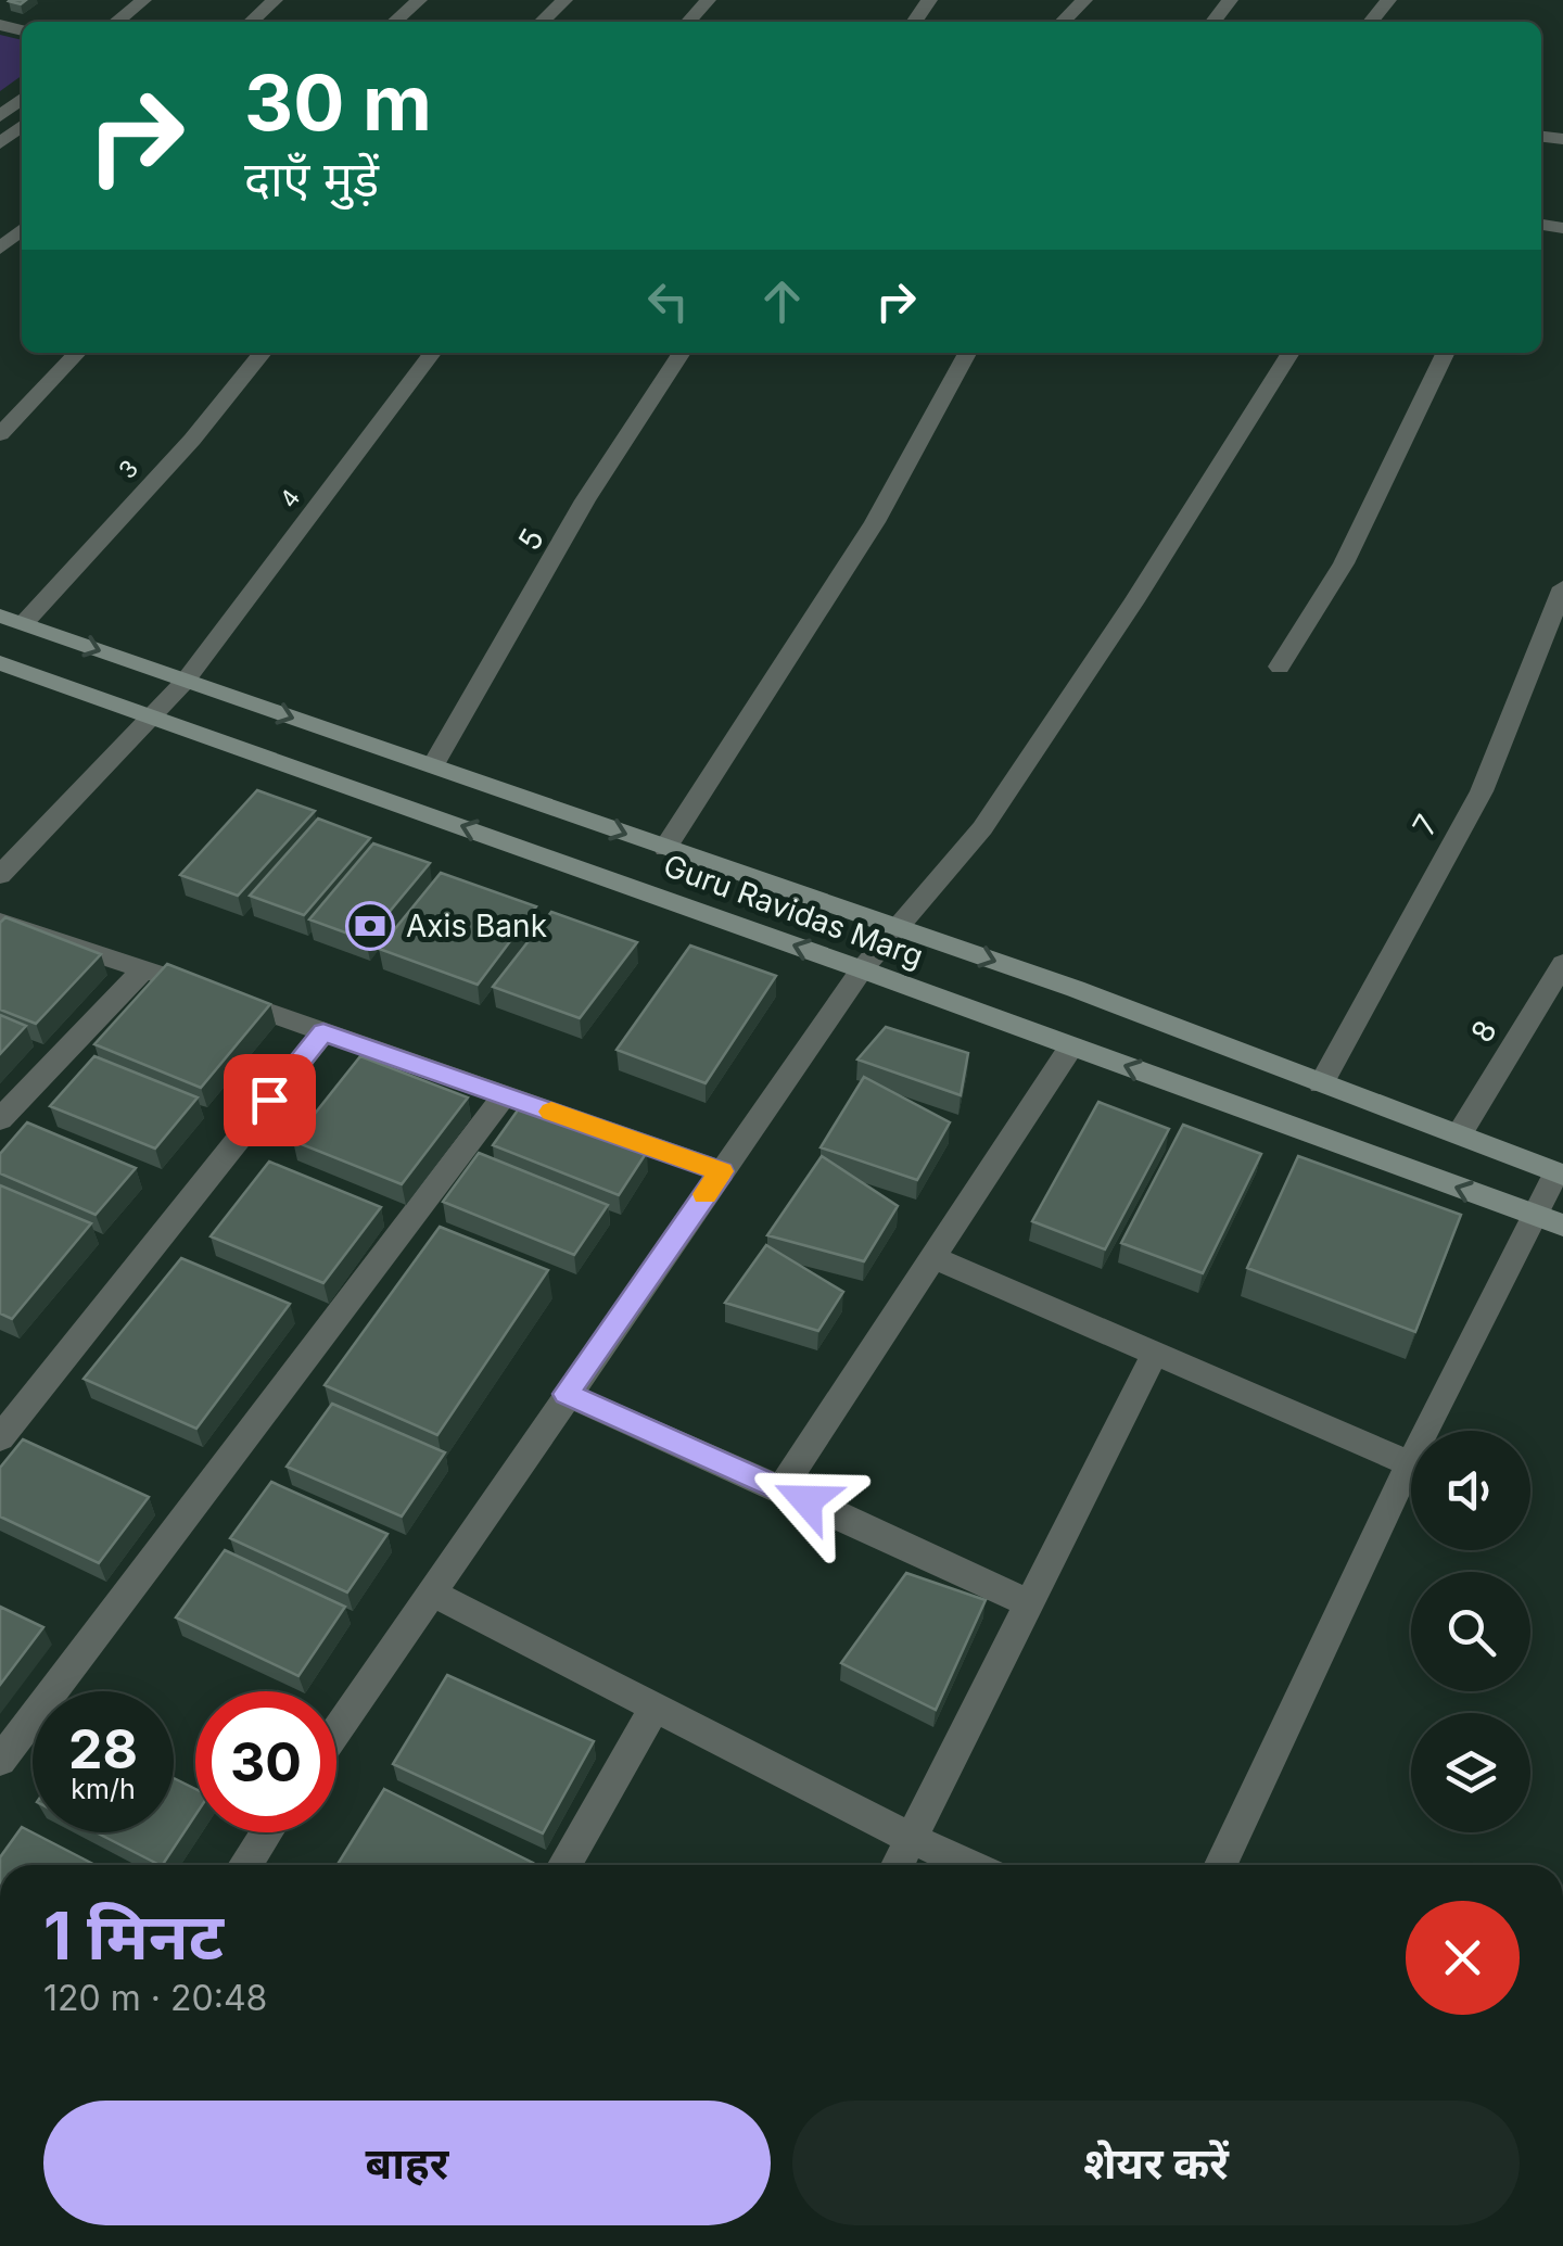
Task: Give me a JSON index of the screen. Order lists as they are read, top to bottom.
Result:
{
  "streets": {
    "main road": ["Guru Ravidas Marg"],
    "street": [
      "3",
      "4",
      "5",
      "7",
      "8"
    ]
  },
  "crossings": [
    ["3", "Guru Ravidas Marg"],
    ["4", "Guru Ravidas Marg"],
    ["5", "Guru Ravidas Marg"],
    ["7", "Guru Ravidas Marg"],
    ["Guru Ravidas Marg", "8"]
  ],
  "places": {
    "bank": ["Axis Bank"]
  },
  "page": {
    "turn": ["30 m", "दाएँ मुड़ें"],
    "speed": "28 km/h",
    "limit": "30",
    "heading": ["1 मिनट", "120 m · 20:48"],
    "buttons": ["बाहर", "शेयर करें"]
  }
}
